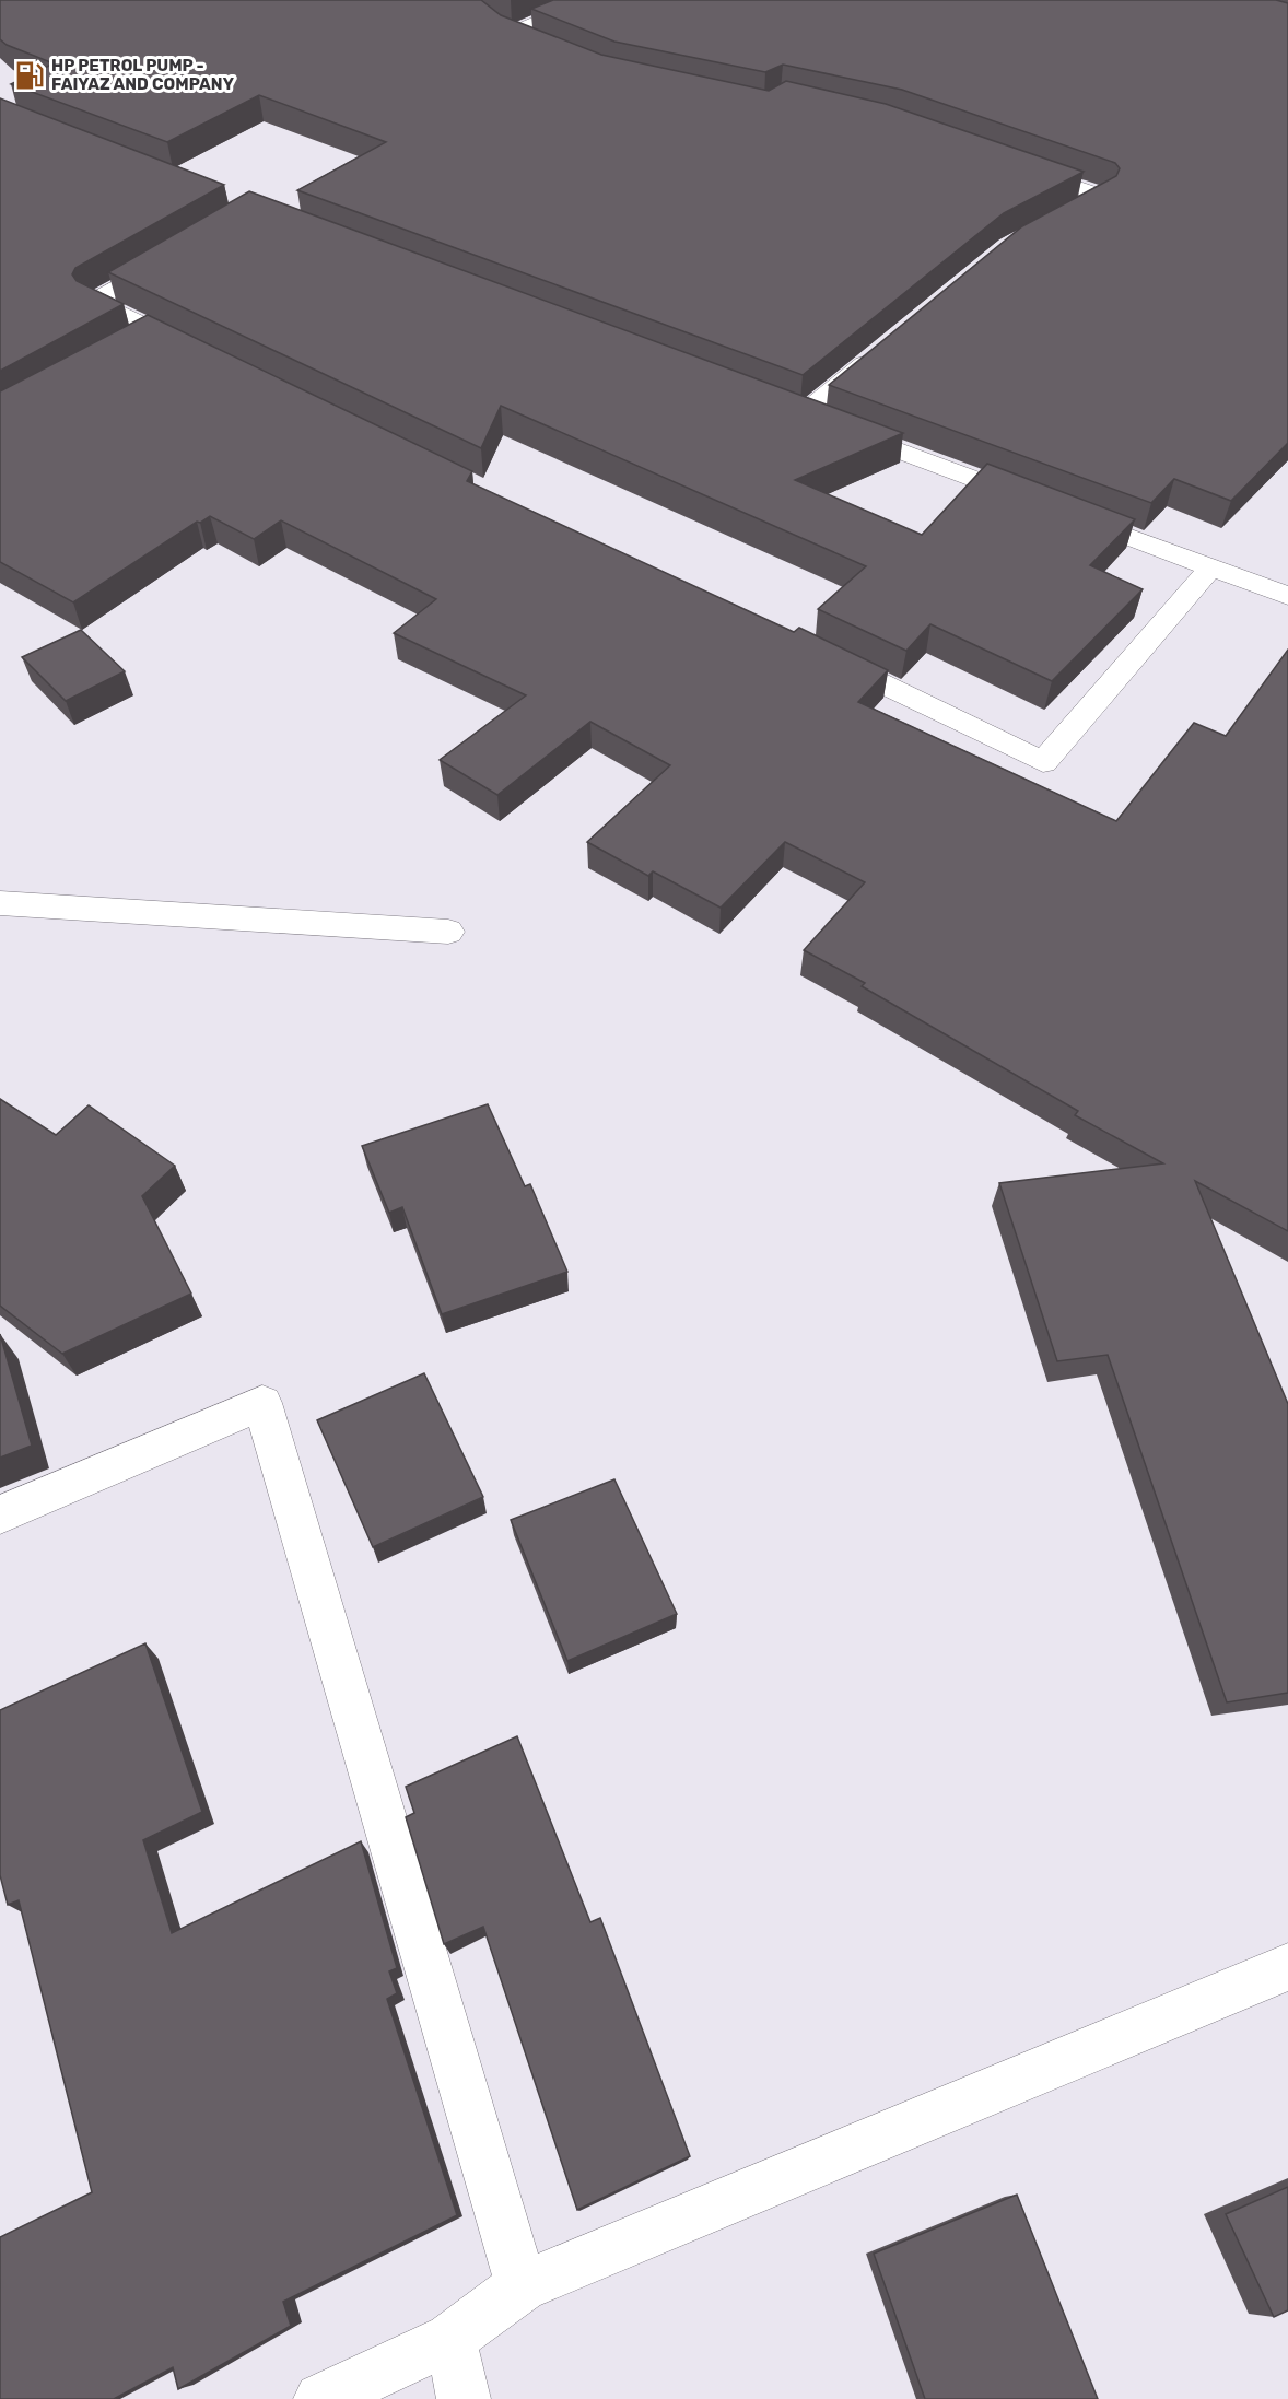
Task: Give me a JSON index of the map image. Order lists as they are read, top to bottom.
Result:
{
  "places": {
    "fuel station": ["HP PETROL PUMP - FAIYAZ AND COMPANY"]
  }
}
